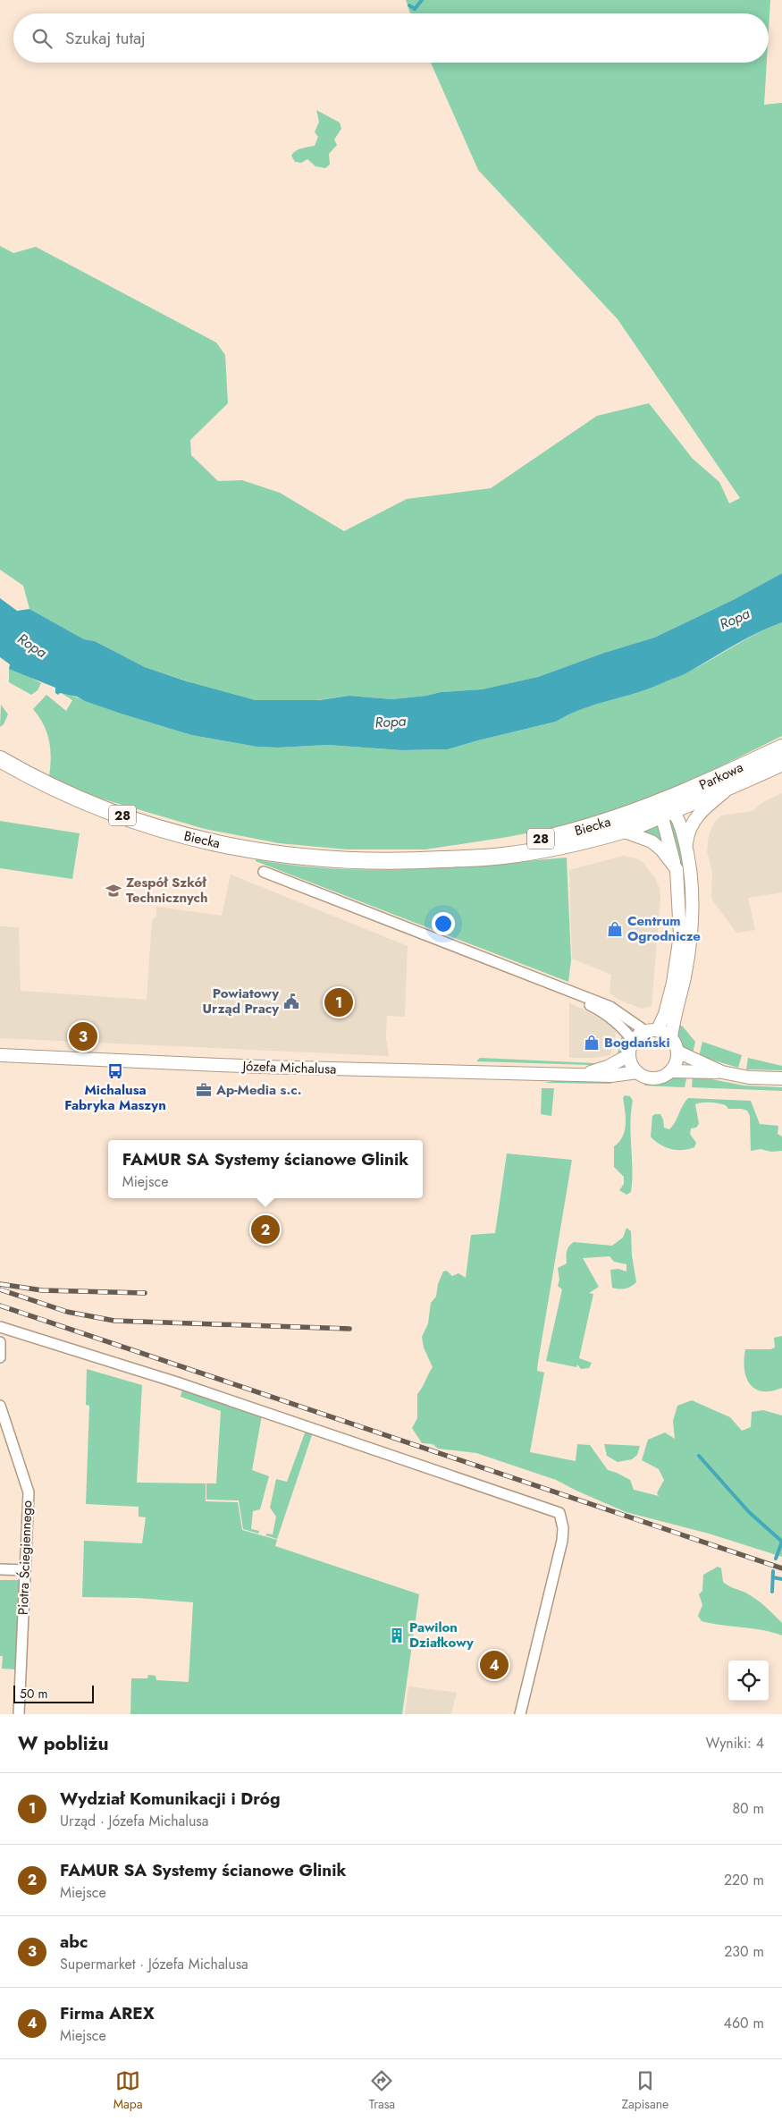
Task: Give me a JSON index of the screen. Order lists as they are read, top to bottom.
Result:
{
  "streets": {
    "main road": ["Parkowa", "28", "Biecka"],
    "street": ["Józefa Michalusa", "Piotra Ściegiennego"]
  },
  "crossings": [
    ["Parkowa", "28"],
    ["Parkowa", "Biecka"],
    ["28", "Biecka"]
  ],
  "water": ["Ropa"],
  "places": {
    "school or university": ["Zespół Szkół Technicznych"],
    "shop": ["Centrum Ogrodnicze", "Bogdański"],
    "public building": ["Powiatowy Urząd Pracy"],
    "bus stop": ["Michalusa Fabryka Maszyn"],
    "office": ["Ap-Media s.c."],
    "building": ["Pawilon Działkowy"]
  },
  "scale_bar": "50 m",
  "page": {
    "search": "Szukaj tutaj",
    "pins": [
      "1",
      "3",
      "2",
      "4"
    ],
    "popup": ["FAMUR SA Systemy ścianowe Glinik", "Miejsce"],
    "scale": "50 m",
    "heading": ["W pobliżu", "Wyniki: 4"],
    "list": [
      {
        "mark": "1",
        "name": "Wydział Komunikacji i Dróg",
        "note": "Urząd · Józefa Michalusa",
        "value": "80 m"
      },
      {
        "mark": "2",
        "name": "FAMUR SA Systemy ścianowe Glinik",
        "note": "Miejsce",
        "value": "220 m"
      },
      {
        "mark": "3",
        "name": "abc",
        "note": "Supermarket · Józefa Michalusa",
        "value": "230 m"
      },
      {
        "mark": "4",
        "name": "Firma AREX",
        "note": "Miejsce",
        "value": "460 m"
      }
    ],
    "nav": ["Mapa", "Trasa", "Zapisane"]
  }
}
